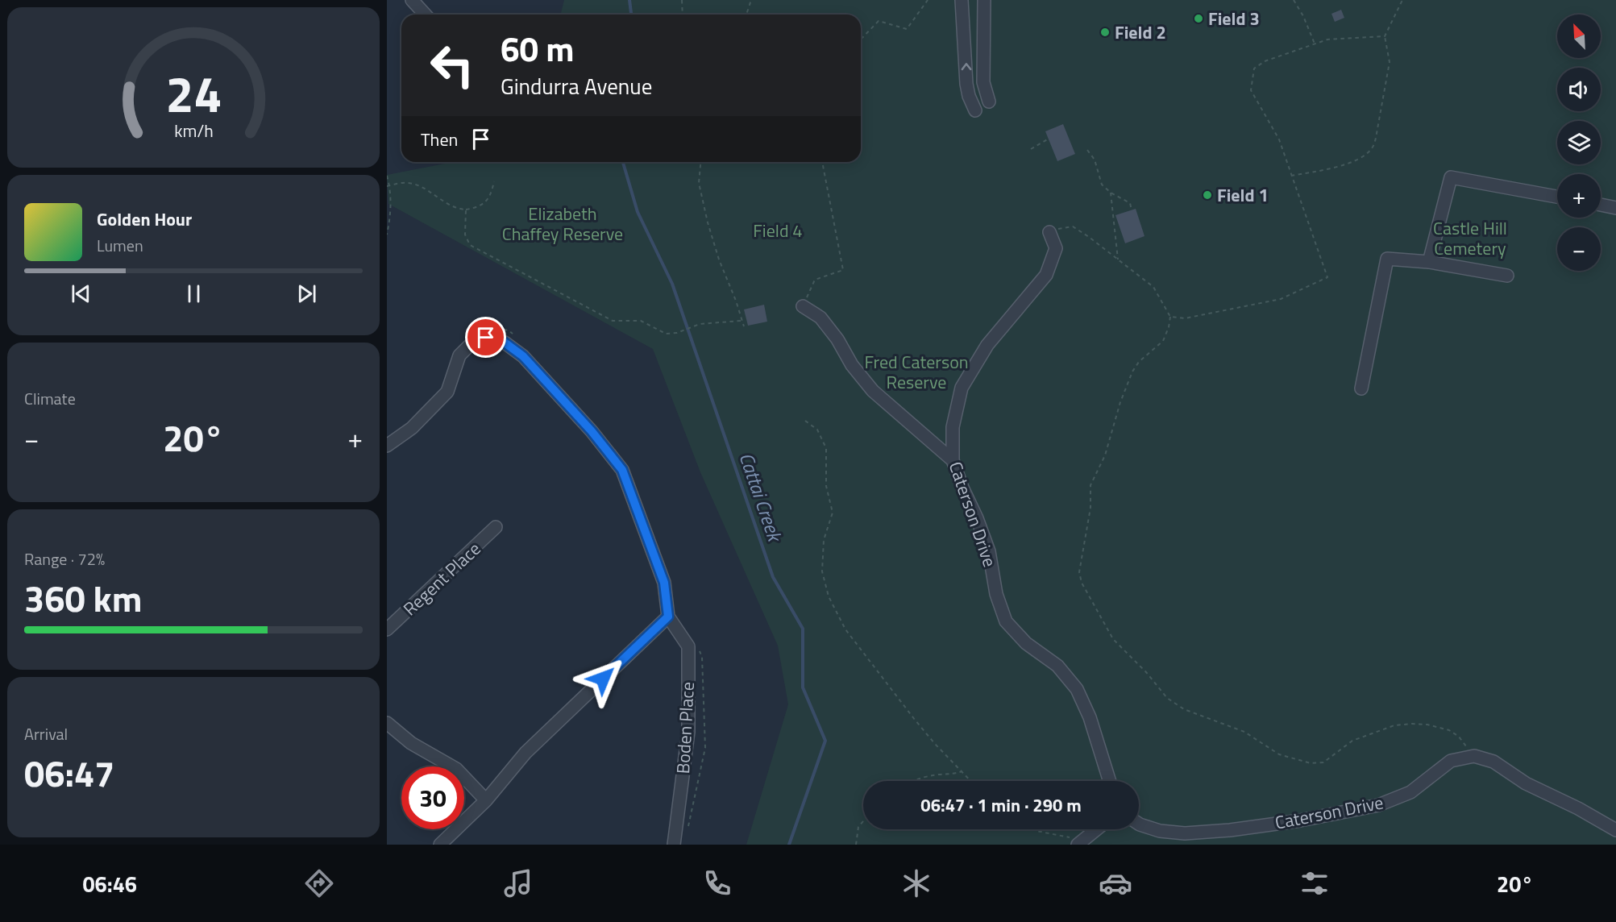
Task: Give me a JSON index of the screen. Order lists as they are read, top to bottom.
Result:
{
  "streets": {
    "street": ["Caterson Drive", "Regent Place", "Boden Place"]
  },
  "water": ["Cattai Creek"],
  "parks": [
    "Elizabeth Chaffey Reserve",
    "Castle Hill Cemetery",
    "Field 4",
    "Fred Caterson Reserve"
  ],
  "places": ["Field 3", "Field 2", "Field 1"],
  "north": "top left",
  "page": {
    "map_buttons": ["+", "−"],
    "turn": ["60 m", "Gindurra Avenue"],
    "then": "Then",
    "song": ["Golden Hour", "Lumen"],
    "tile": [
      "Climate",
      ["Range · 72%", "360 km"],
      ["Arrival", "06:47"]
    ],
    "heat": ["−", "20°", "+"],
    "limit": "30",
    "trip": "06:47 · 1 min · 290 m",
    "tabs": ["06:46", "20°"],
    "gauge": ["24", "km/h"]
  }
}
